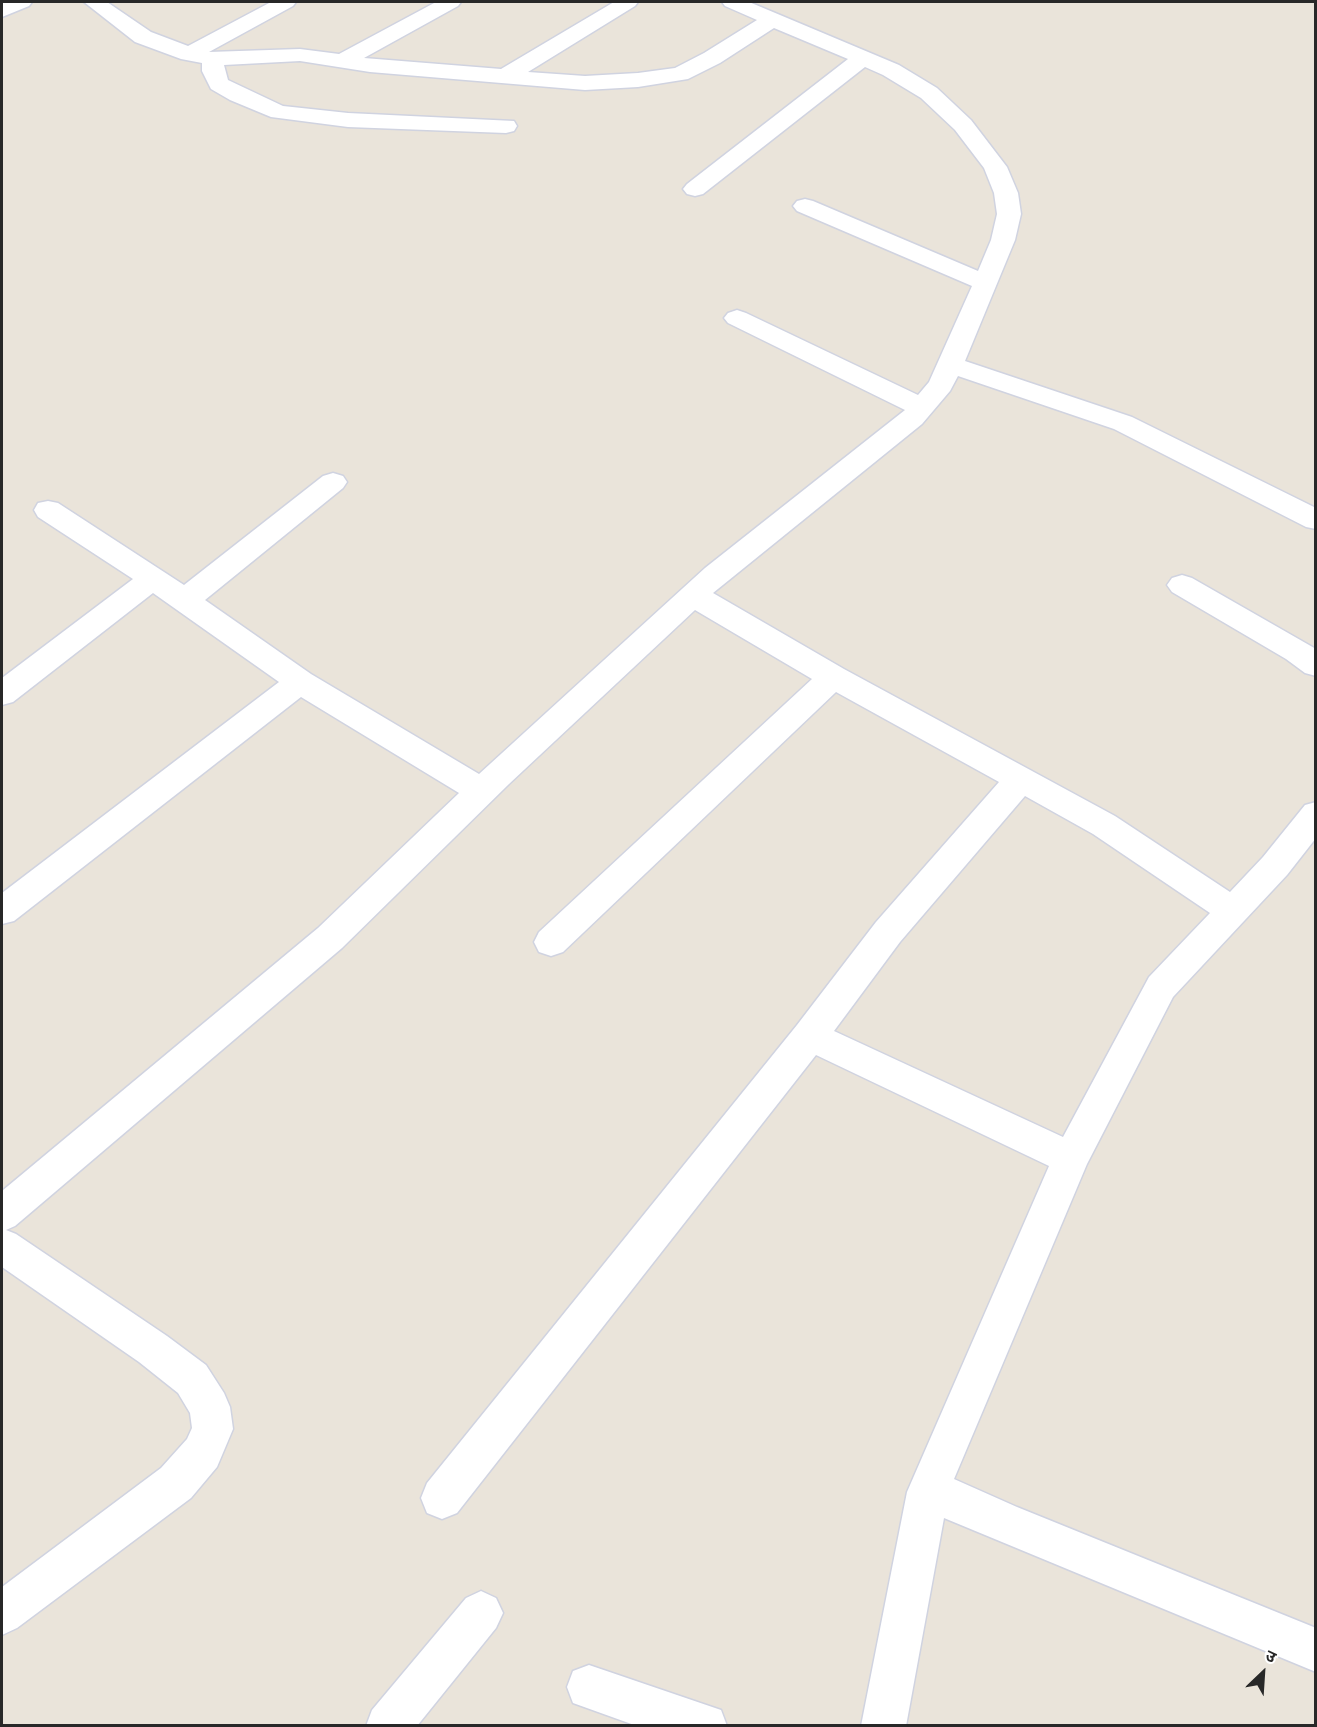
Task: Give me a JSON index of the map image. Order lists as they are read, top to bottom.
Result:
{
  "north": "top right"
}
